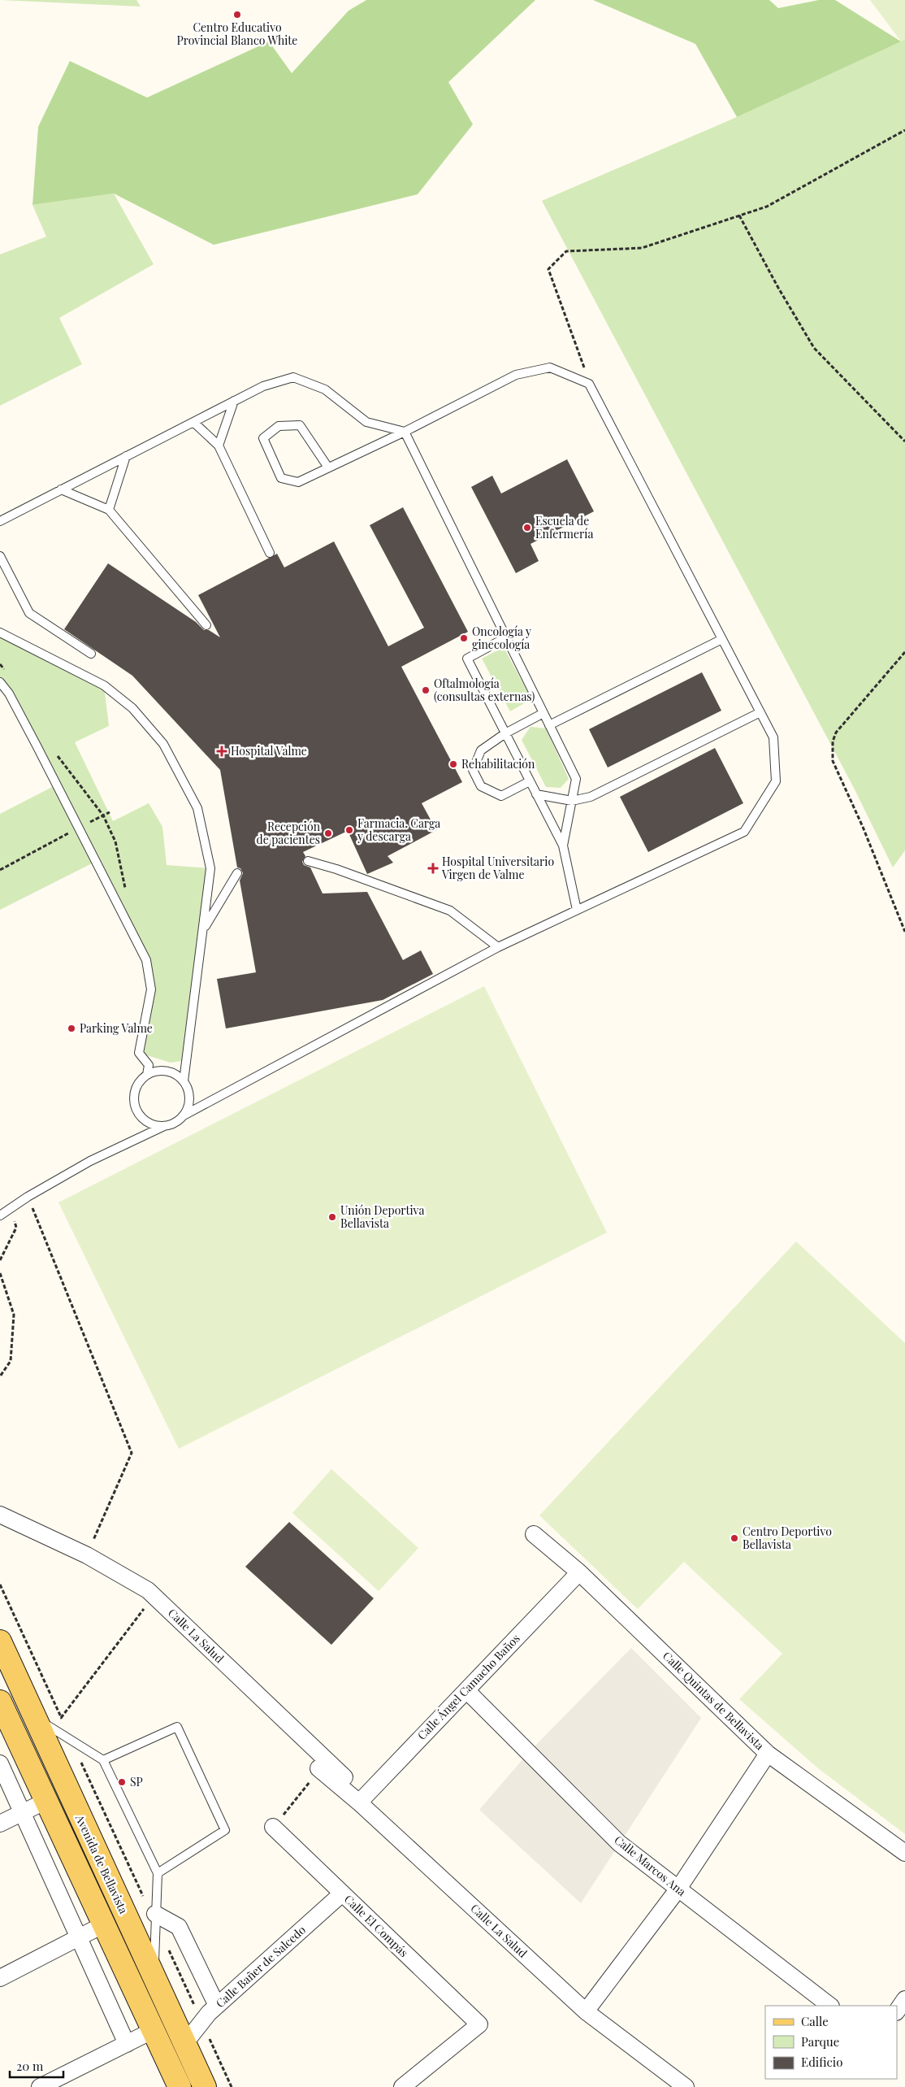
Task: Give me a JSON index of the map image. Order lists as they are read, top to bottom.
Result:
{
  "streets": {
    "main road": ["Avenida de Bellavista"],
    "street": [
      "Calle La Salud",
      "Calle Ángel Camacho Baños",
      "Calle Quintas de Bellavista",
      "Calle Marcos Ana",
      "Calle El Compás",
      "Calle Bañer de Salcedo"
    ]
  },
  "crossings": [
    ["Calle La Salud", "Calle Ángel Camacho Baños"],
    ["Calle Ángel Camacho Baños", "Calle Quintas de Bellavista"],
    ["Calle Ángel Camacho Baños", "Calle Marcos Ana"],
    ["Avenida de Bellavista", "Calle Bañer de Salcedo"],
    ["Calle El Compás", "Calle Bañer de Salcedo"]
  ],
  "places": {
    "other": [
      "Centro Educativo Provincial Blanco White",
      "Escuela de Enfermería",
      "Oncología y ginecología",
      "Oftalmología (consultas externas)",
      "Rehabilitación",
      "Farmacia. Carga y descarga",
      "Recepción de pacientes",
      "Parking Valme",
      "Unión Deportiva Bellavista",
      "Centro Deportivo Bellavista",
      "SP"
    ],
    "health": ["Hospital Valme", "Hospital Universitario Virgen de Valme"]
  },
  "legend": ["Calle", "Parque", "Edificio"],
  "scale_bar": "20 m"
}
